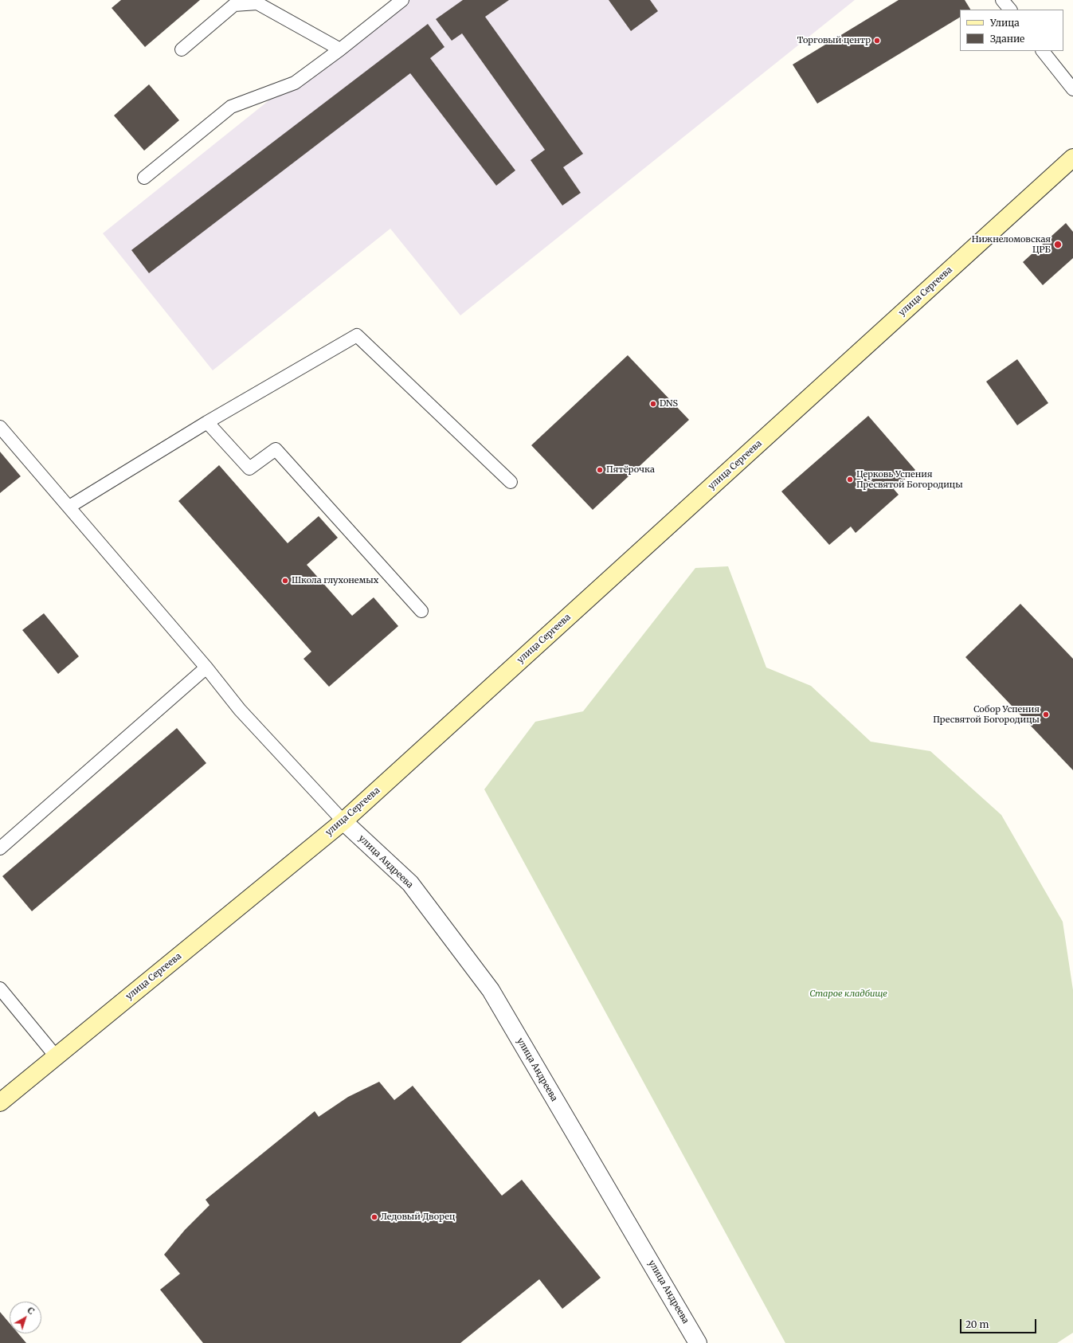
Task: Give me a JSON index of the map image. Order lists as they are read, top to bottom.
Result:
{
  "streets": {
    "main road": ["улица Сергеева"],
    "street": ["улица Андреева"]
  },
  "crossings": [
    ["улица Сергеева", "улица Андреева"]
  ],
  "parks": ["Старое кладбище"],
  "places": [
    "Торговый центр",
    "Нижнеломовская ЦРБ",
    "DNS",
    "Пятёрочка",
    "Церковь Успения Пресвятой Богородицы",
    "Школа глухонемых",
    "Собор Успения Пресвятой Богородицы",
    "Ледовый Дворец"
  ],
  "legend": ["Улица", "Здание"],
  "scale_bar": "20 m",
  "north": "top right"
}
